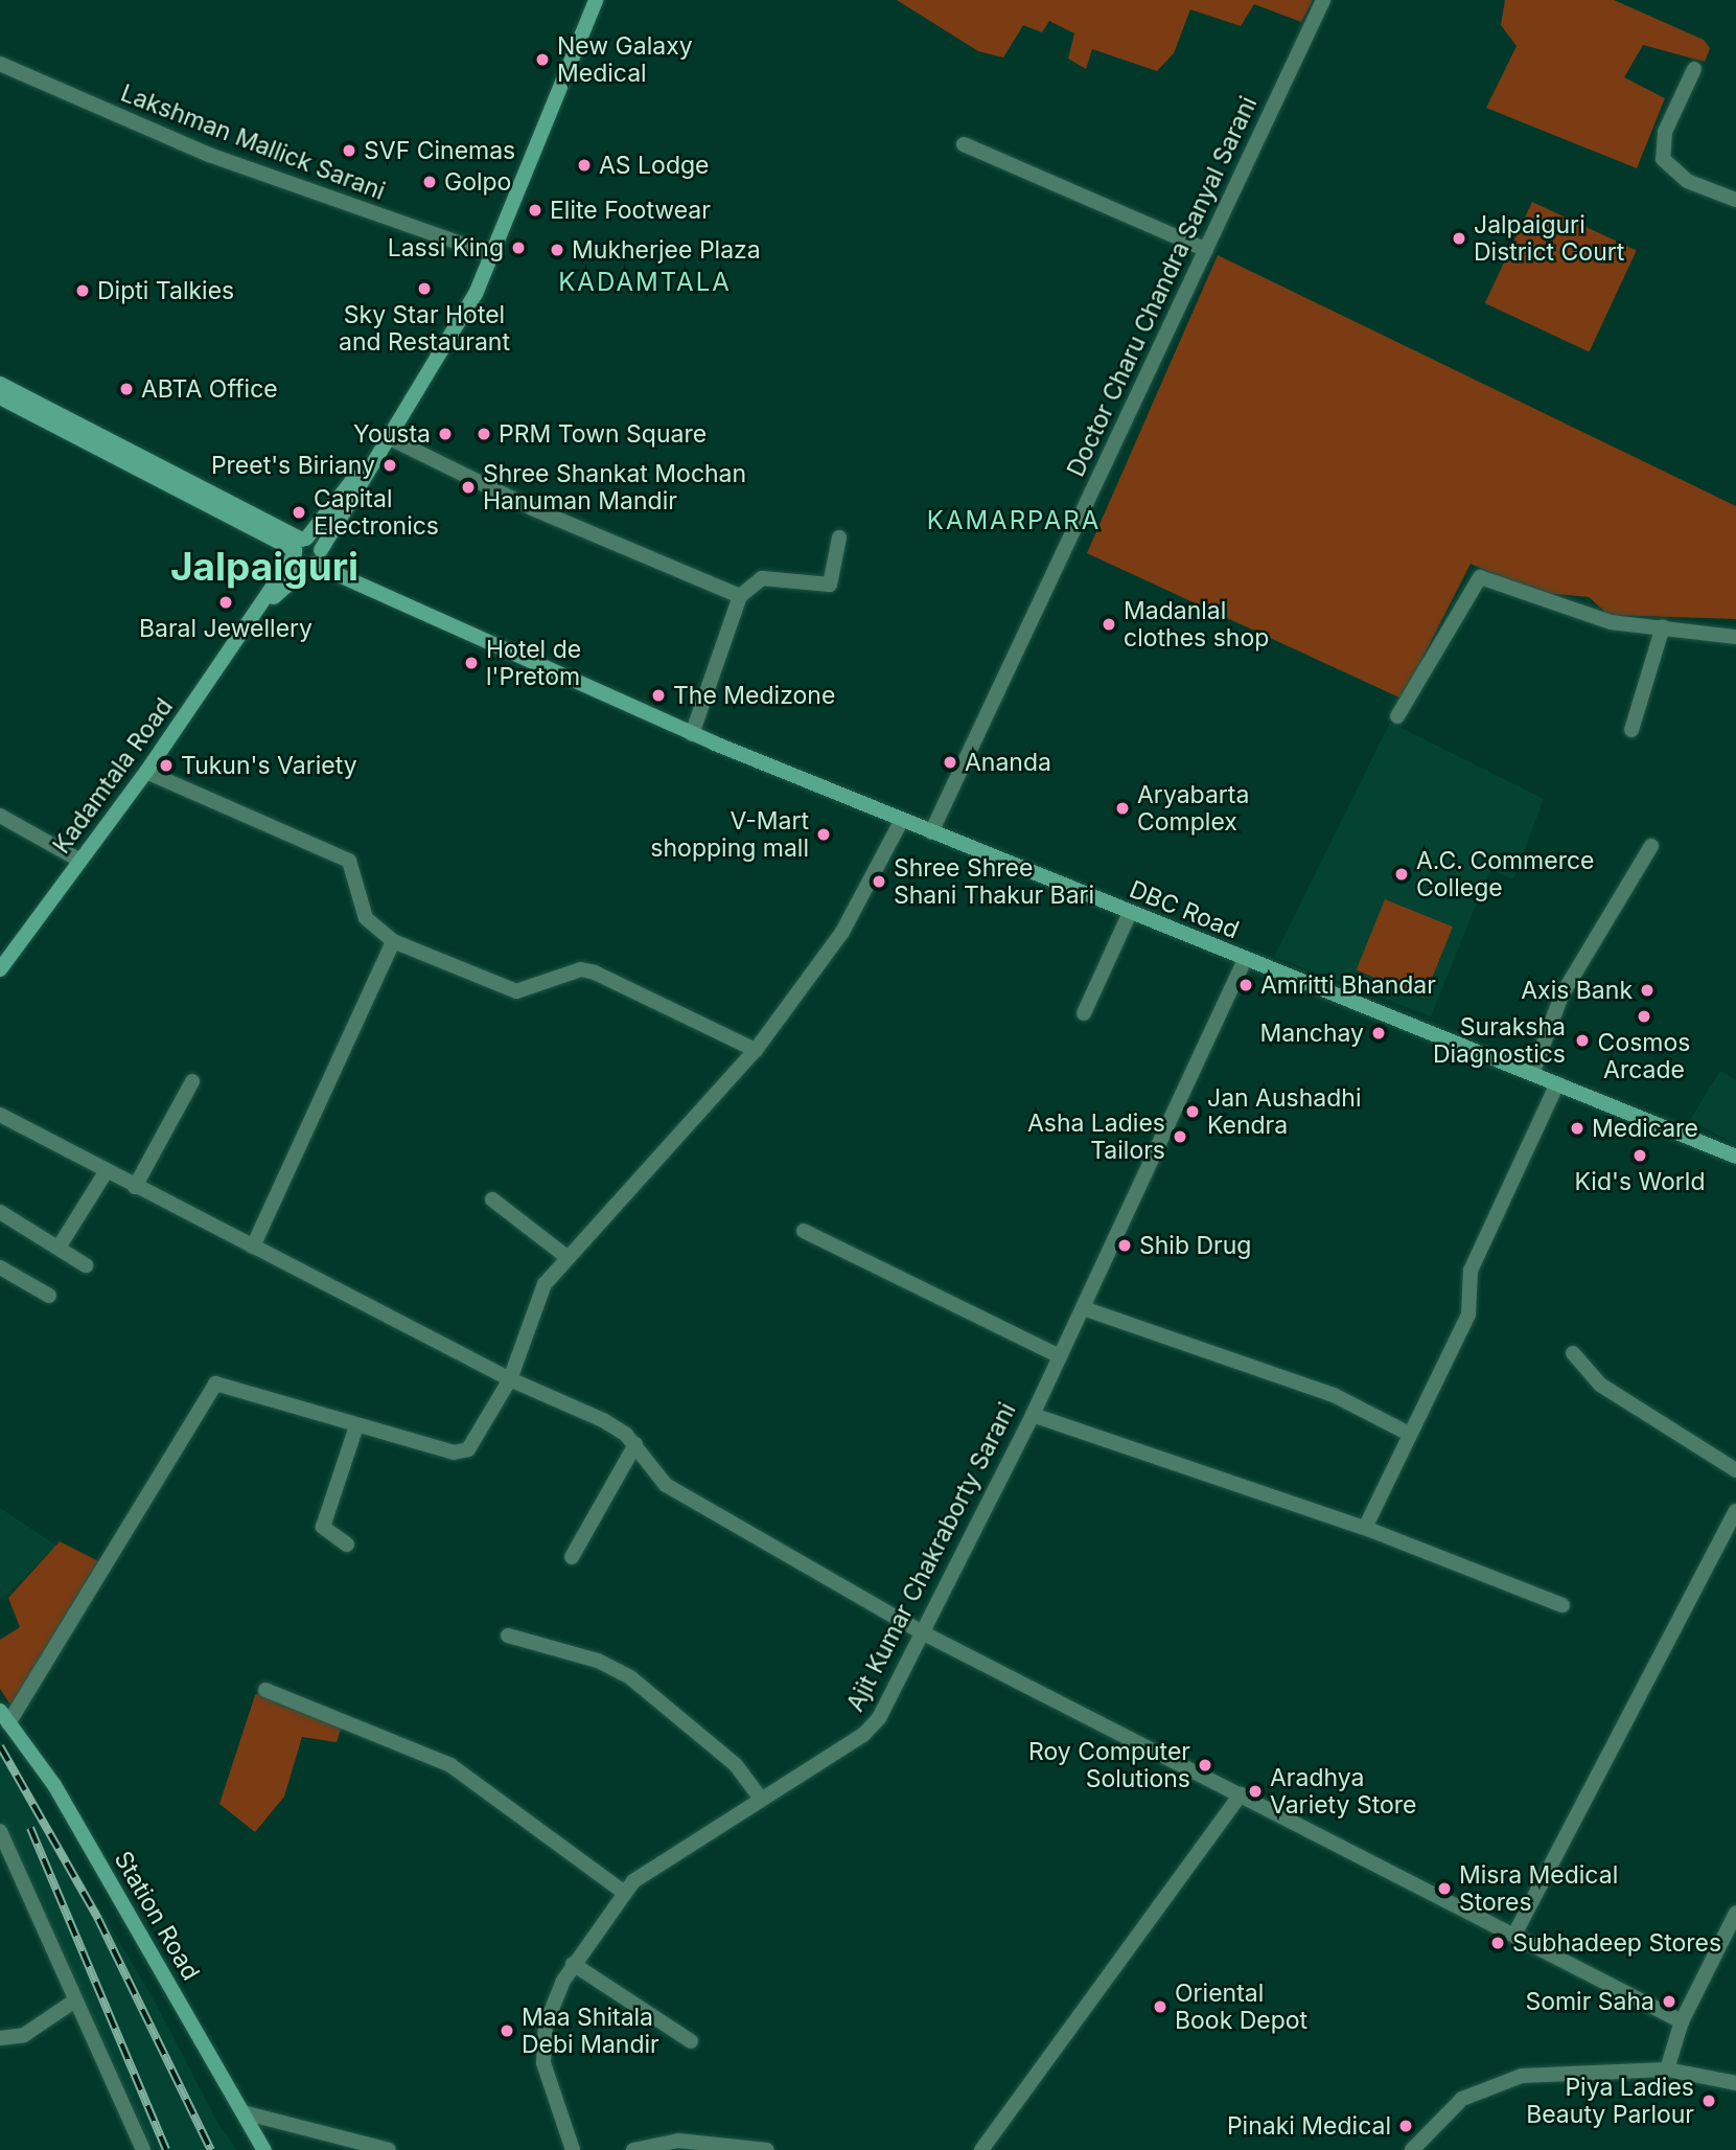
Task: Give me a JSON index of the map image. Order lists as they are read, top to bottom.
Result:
{
  "streets": {
    "street": [
      "Lakshman Mallick Sarani",
      "Doctor Charu Chandra Sanyal Sarani",
      "Kadamtala Road",
      "DBC Road",
      "Ajit Kumar Chakraborty Sarani",
      "Station Road"
    ]
  },
  "crossings": [
    ["Lakshman Mallick Sarani", "Kadamtala Road"],
    ["Doctor Charu Chandra Sanyal Sarani", "DBC Road"],
    ["Kadamtala Road", "DBC Road"],
    ["DBC Road", "Ajit Kumar Chakraborty Sarani"]
  ],
  "districts": ["KADAMTALA", "KAMARPARA", "Jalpaiguri"],
  "places": [
    "New Galaxy Medical",
    "SVF Cinemas",
    "AS Lodge",
    "Golpo",
    "Elite Footwear",
    "Jalpaiguri District Court",
    "Lassi King",
    "Mukherjee Plaza",
    "Sky Star Hotel and Restaurant",
    "Dipti Talkies",
    "ABTA Office",
    "Yousta",
    "PRM Town Square",
    "Preet's Biriany",
    "Shree Shankat Mochan Hanuman Mandir",
    "Capital Electronics",
    "Baral Jewellery",
    "Madanlal clothes shop",
    "Hotel de l'Pretom",
    "The Medizone",
    "Ananda",
    "Tukun's Variety",
    "Aryabarta Complex",
    "V-Mart shopping mall",
    "A.C. Commerce College",
    "Shree Shree Shani Thakur Bari",
    "Amritti Bhandar",
    "Axis Bank",
    "Cosmos Arcade",
    "Manchay",
    "Suraksha Diagnostics",
    "Jan Aushadhi Kendra",
    "Medicare",
    "Asha Ladies Tailors",
    "Kid's World",
    "Shib Drug",
    "Roy Computer Solutions",
    "Aradhya Variety Store",
    "Misra Medical Stores",
    "Subhadeep Stores",
    "Somir Saha",
    "Oriental Book Depot",
    "Maa Shitala Debi Mandir",
    "Piya Ladies Beauty Parlour",
    "Pinaki Medical"
  ]
}
